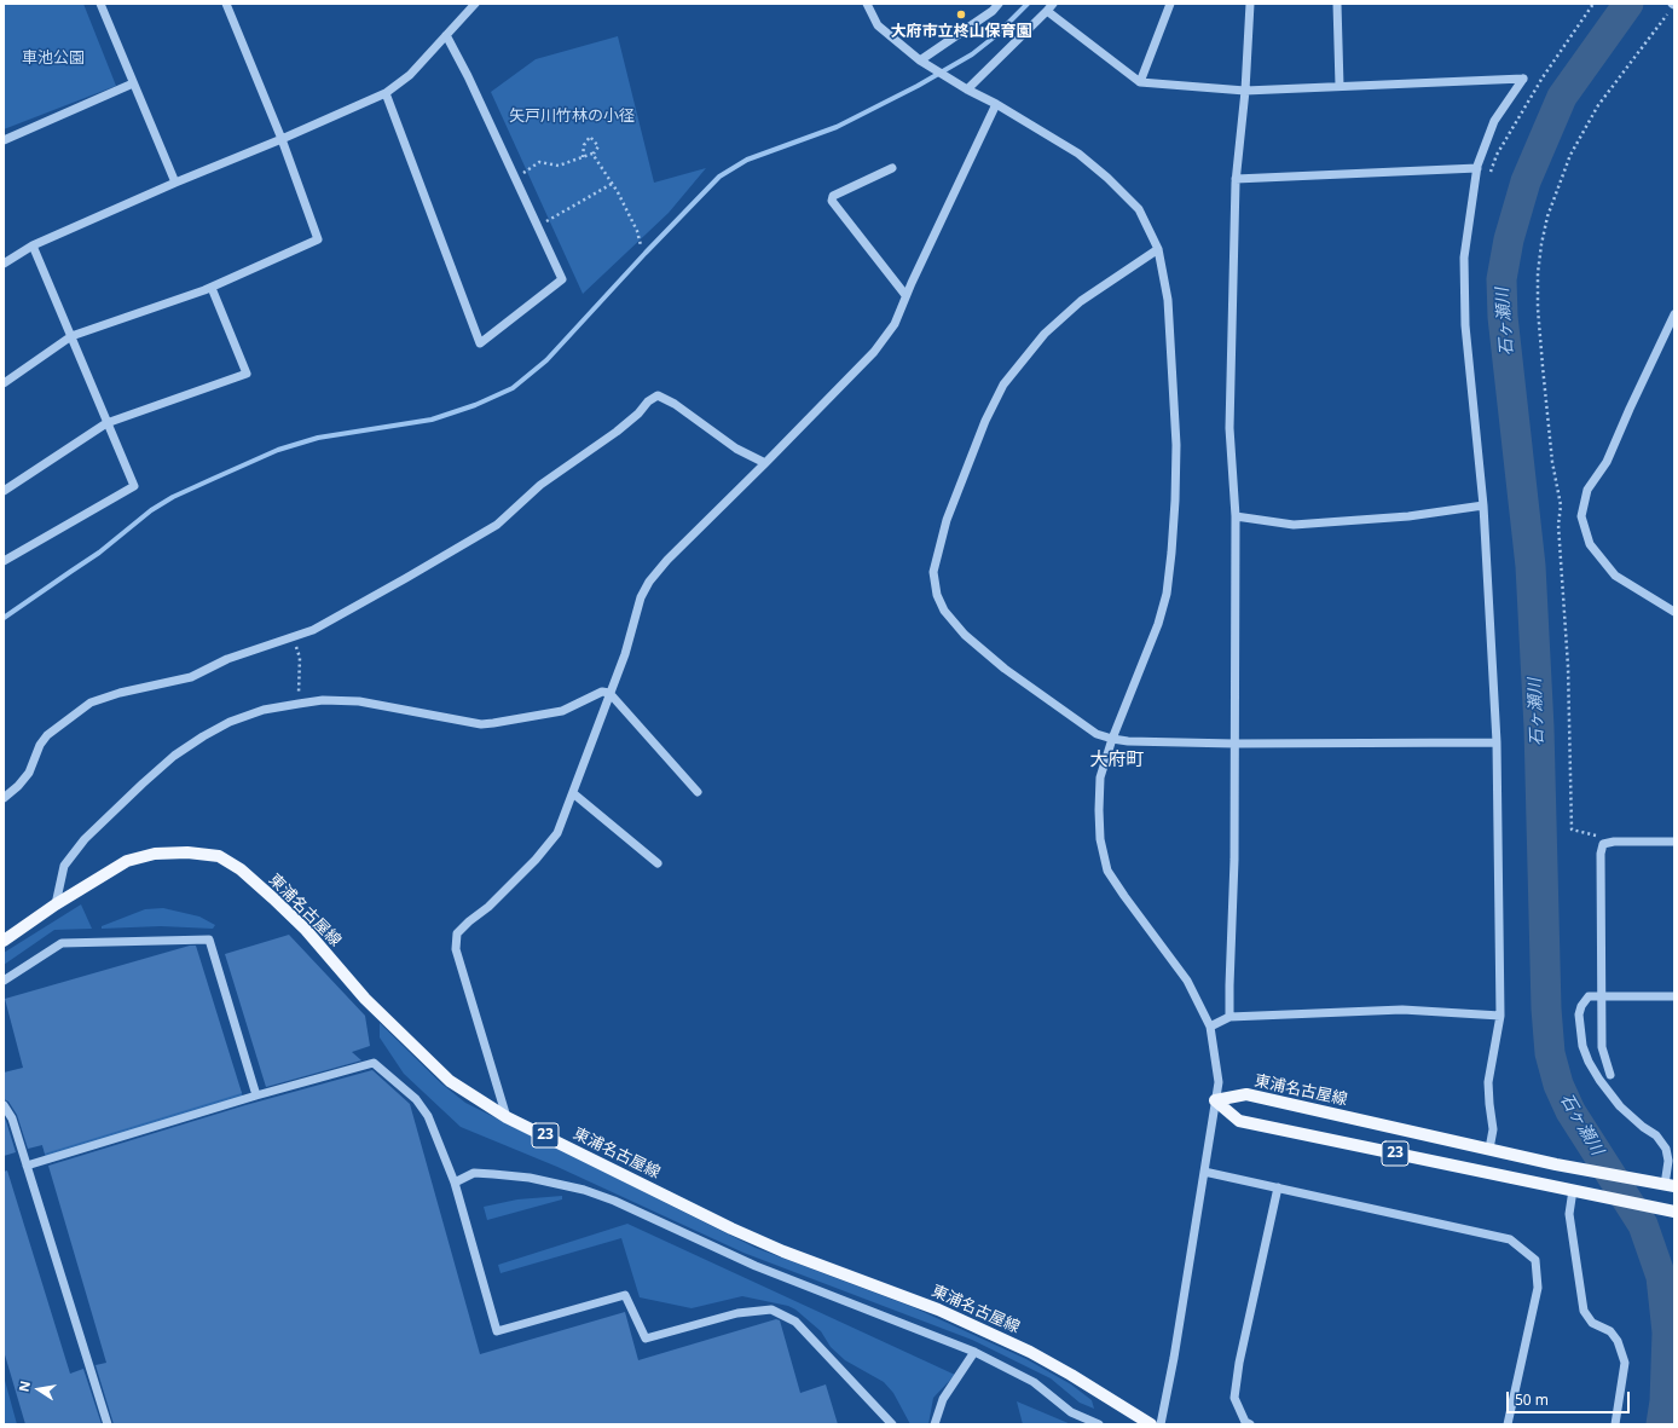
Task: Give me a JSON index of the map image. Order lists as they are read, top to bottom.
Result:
{
  "streets": {
    "main road": ["東浦名古屋線", "23"]
  },
  "crossings": [
    ["東浦名古屋線", "23"]
  ],
  "districts": ["大府町"],
  "water": ["石ヶ瀬川"],
  "parks": ["車池公園", "矢戸川竹林の小径"],
  "places": ["大府市立柊山保育園"],
  "scale_bar": "50 m",
  "north": "left"
}
